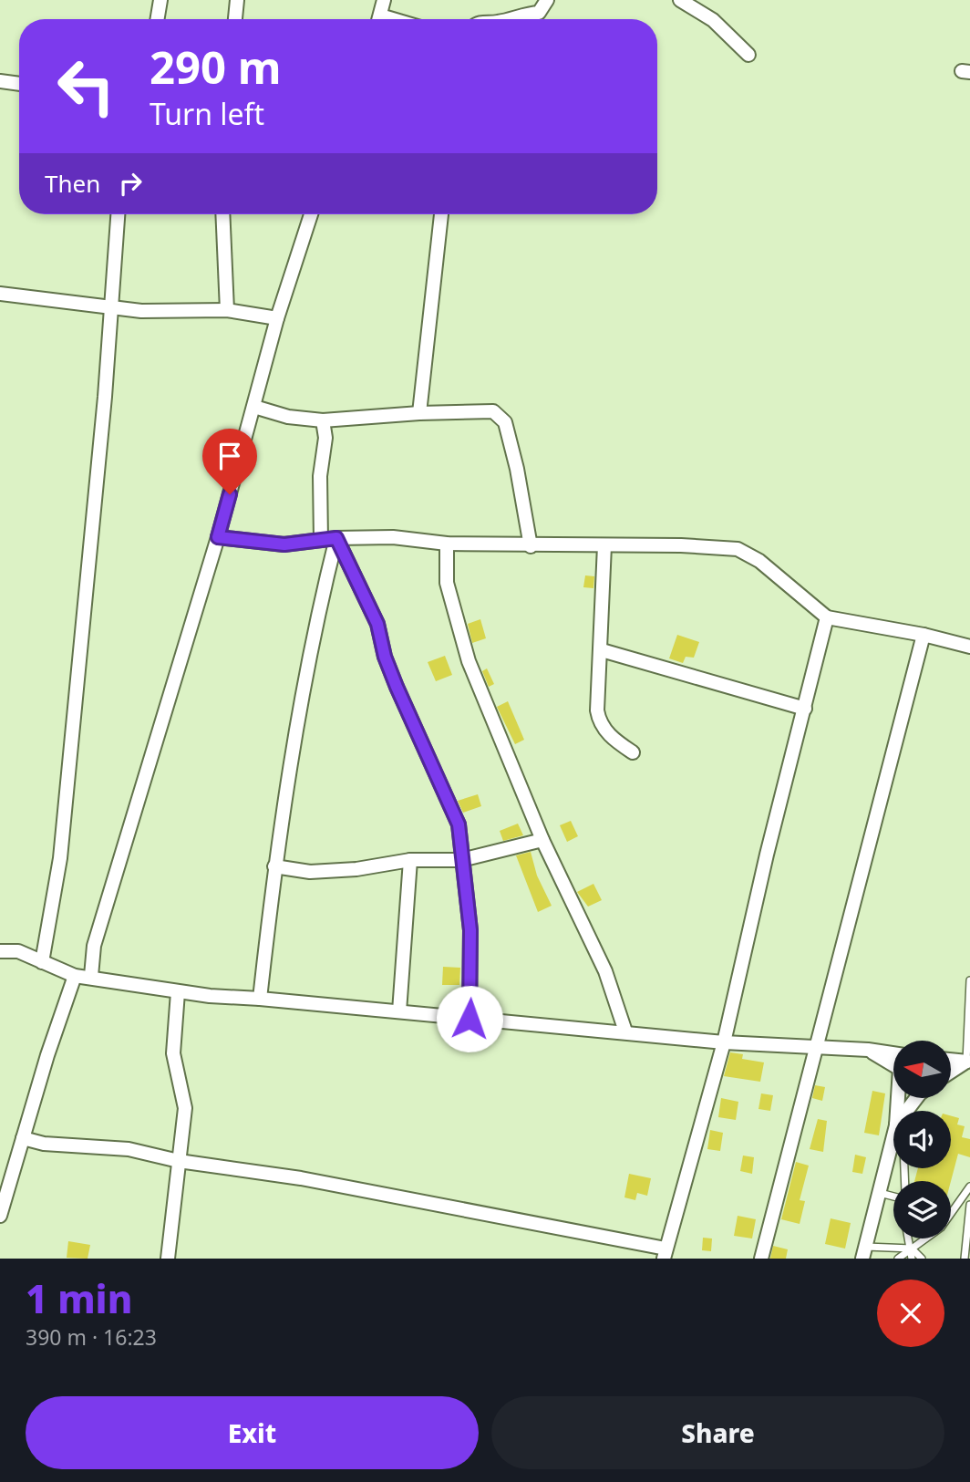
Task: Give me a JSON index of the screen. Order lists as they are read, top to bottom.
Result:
{
  "north": "left",
  "page": {
    "turn": ["290 m", "Turn left"],
    "then": "Then",
    "heading": ["1 min", "390 m · 16:23"],
    "buttons": ["Exit", "Share"]
  }
}
